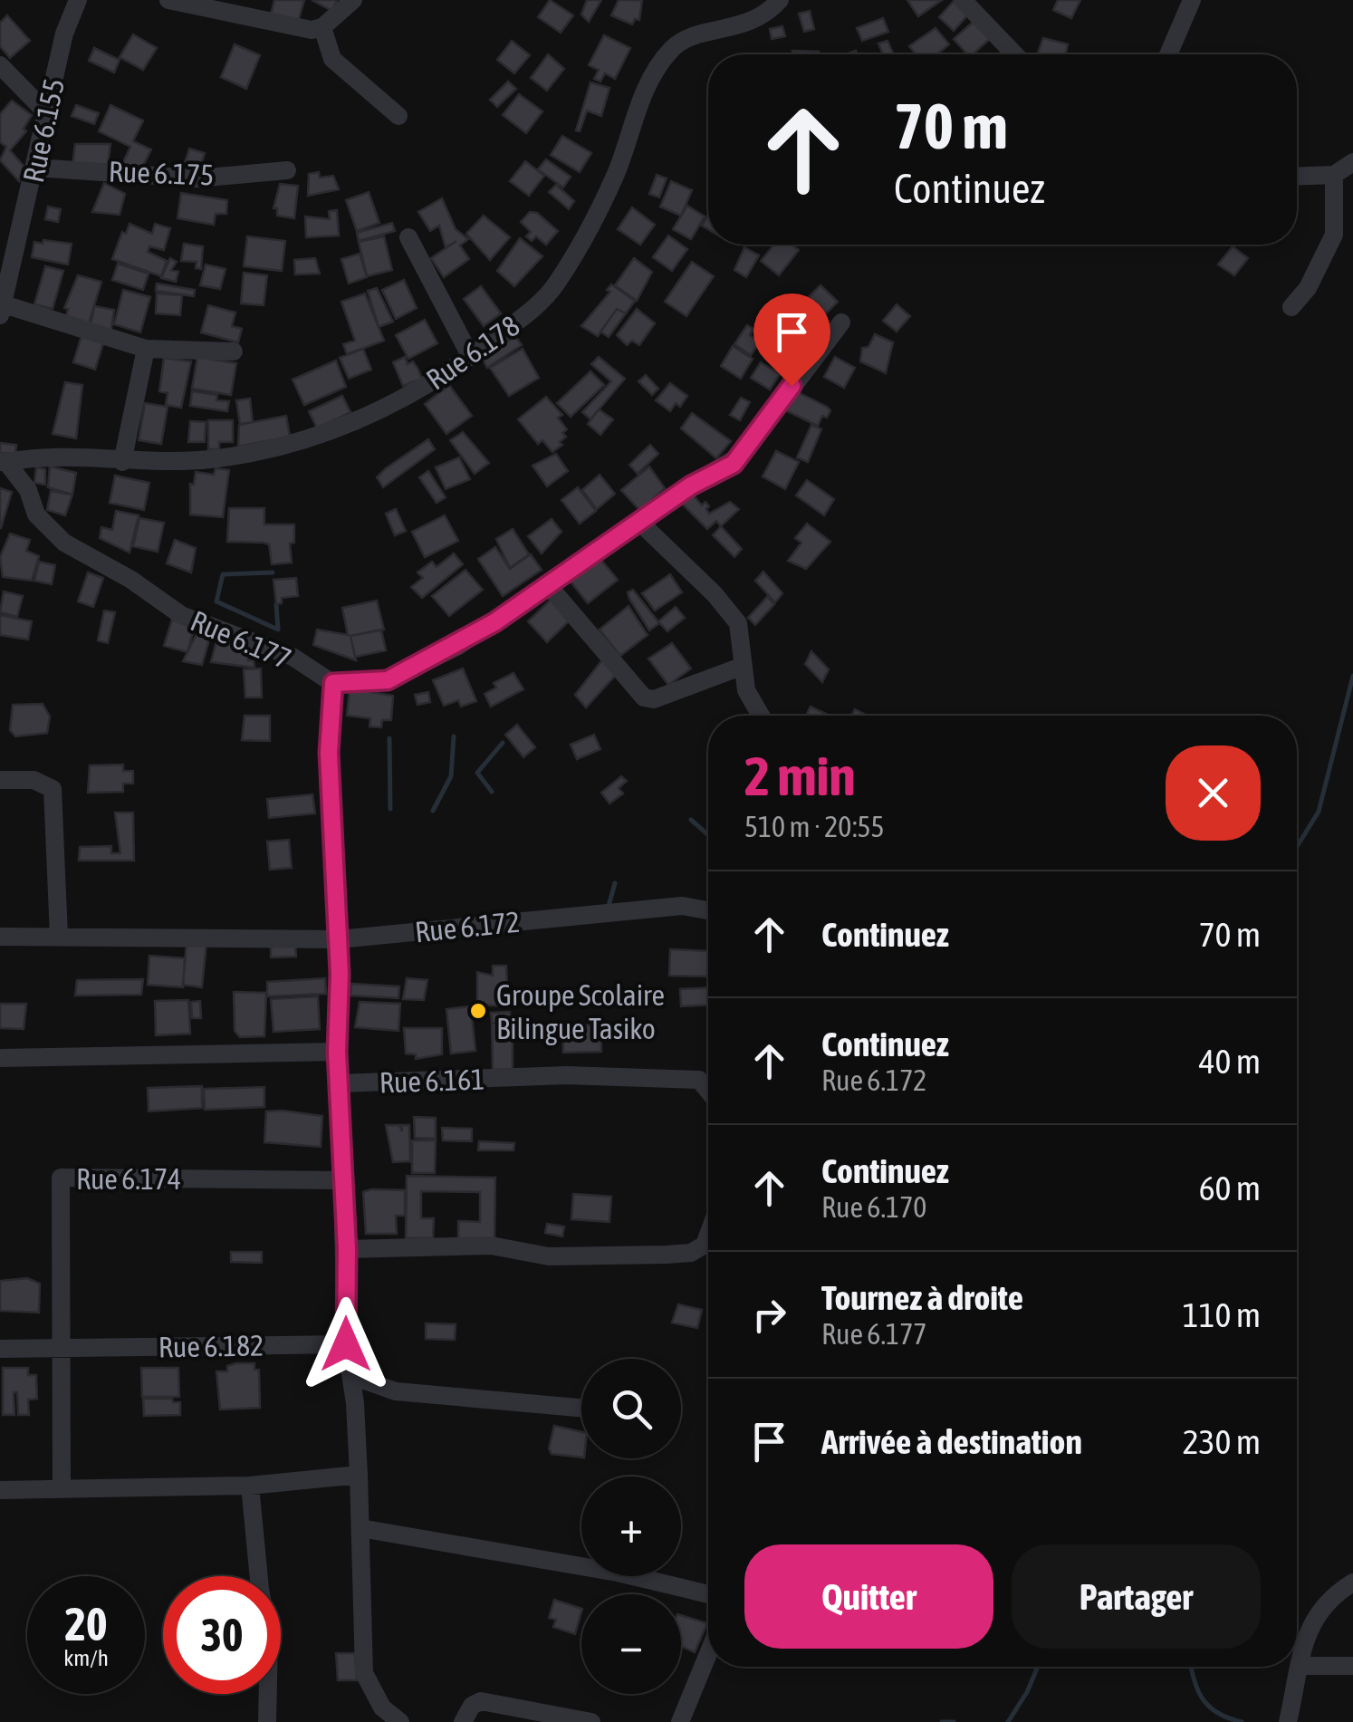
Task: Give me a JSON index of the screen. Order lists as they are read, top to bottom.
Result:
{
  "streets": {
    "street": [
      "Rue 6.155",
      "Rue 6.175",
      "Rue 6.178",
      "Rue 6.177",
      "Rue 6.172",
      "Rue 6.161",
      "Rue 6.174",
      "Rue 6.182"
    ]
  },
  "crossings": [
    ["Rue 6.155", "Rue 6.175"],
    ["Rue 6.178", "Rue 6.177"],
    ["Rue 6.174", "Rue 6.182"]
  ],
  "places": ["Groupe Scolaire Bilingue Tasiko"],
  "page": {
    "turn": ["70 m", "Continuez"],
    "heading": ["2 min", "510 m · 20:55"],
    "list": [
      {
        "name": "Continuez",
        "value": "70 m"
      },
      {
        "name": "Continuez",
        "note": "Rue 6.172",
        "value": "40 m"
      },
      {
        "name": "Continuez",
        "note": "Rue 6.170",
        "value": "60 m"
      },
      {
        "name": "Tournez à droite",
        "note": "Rue 6.177",
        "value": "110 m"
      },
      {
        "name": "Arrivée à destination",
        "value": "230 m"
      }
    ],
    "map_buttons": ["+", "−"],
    "buttons": ["Quitter", "Partager"],
    "speed": "20 km/h",
    "limit": "30"
  }
}
